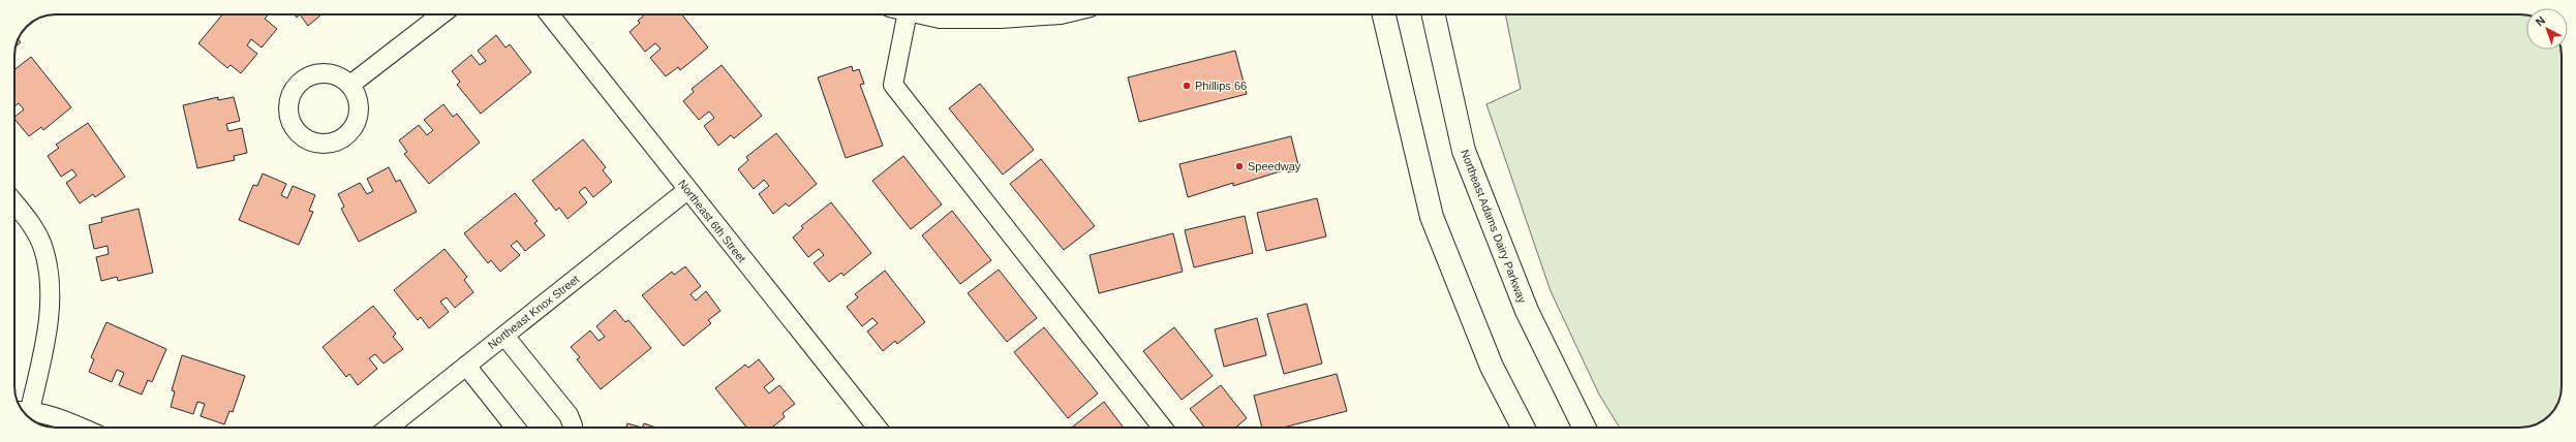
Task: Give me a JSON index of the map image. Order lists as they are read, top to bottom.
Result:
{
  "streets": {
    "main road": ["Northeast Adams Dairy Parkway"],
    "street": ["Northeast 6th Street", "Northeast Knox Street"]
  },
  "crossings": [
    ["Northeast 6th Street", "Northeast Knox Street"]
  ],
  "places": ["Phillips 66", "Speedway"],
  "north": "top left"
}
